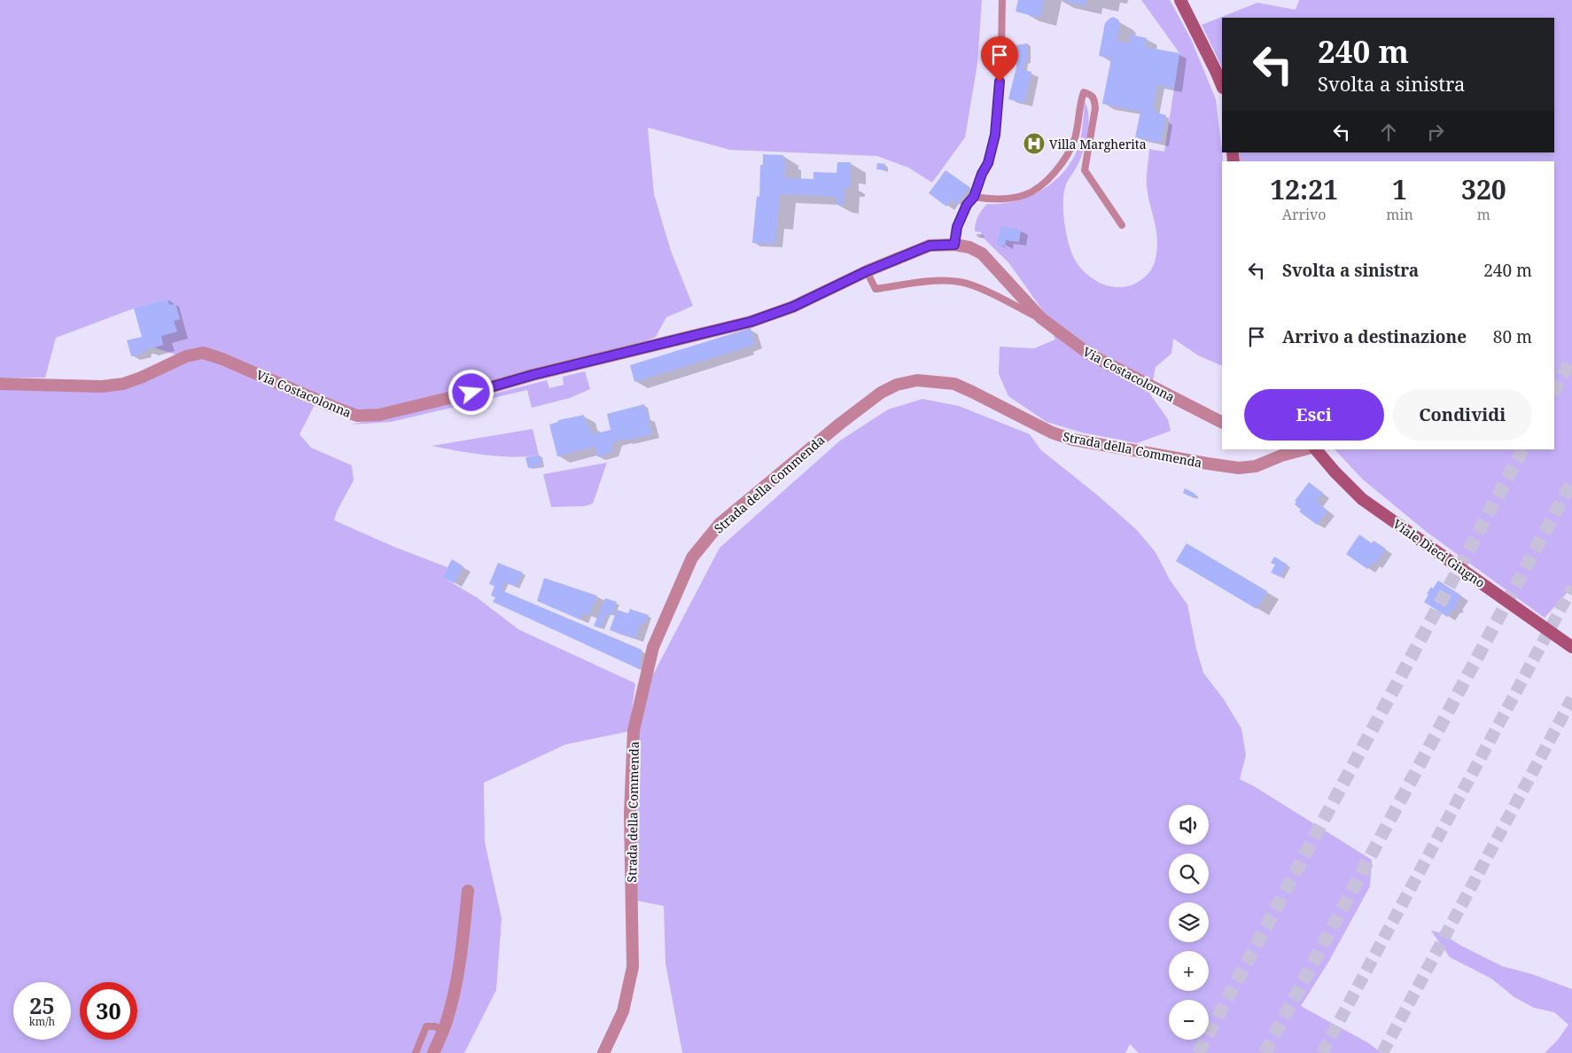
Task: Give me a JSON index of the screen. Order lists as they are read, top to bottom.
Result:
{
  "streets": {
    "main road": ["Viale Dieci Giugno"],
    "street": ["Via Costacolonna", "Strada della Commenda"]
  },
  "places": {
    "hospital": ["Villa Margherita"]
  },
  "page": {
    "turn": ["240 m", "Svolta a sinistra"],
    "eta": [
      "12:21",
      "Arrivo",
      "1",
      "min",
      "320",
      "m"
    ],
    "list": [
      {
        "name": "Svolta a sinistra",
        "value": "240 m"
      },
      {
        "name": "Arrivo a destinazione",
        "value": "80 m"
      }
    ],
    "buttons": ["Esci", "Condividi"],
    "map_buttons": ["+", "−"],
    "speed": "25 km/h",
    "limit": "30"
  }
}
